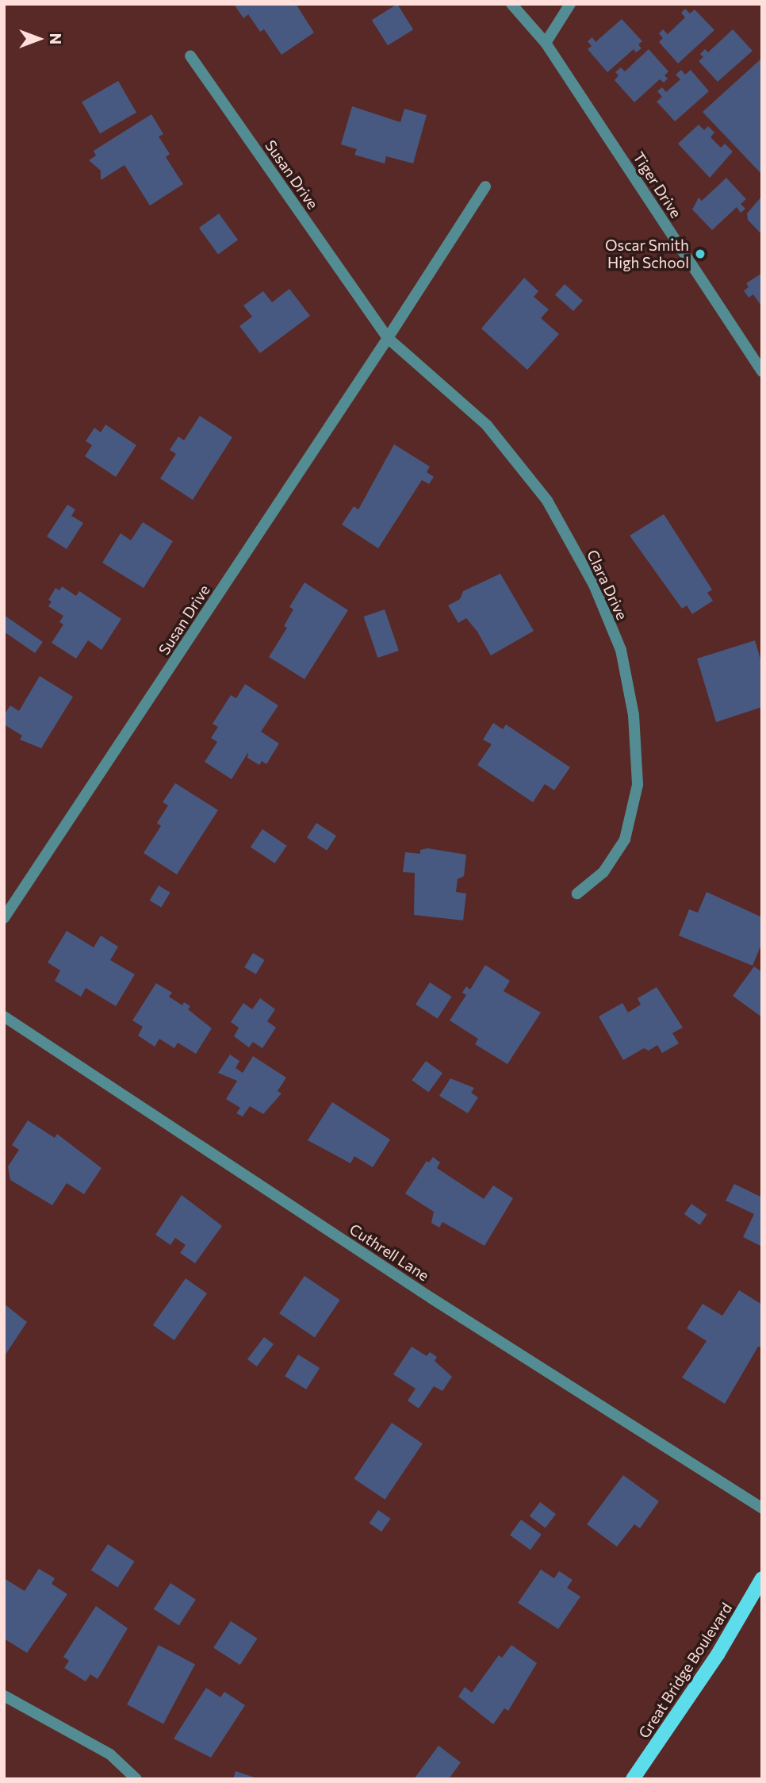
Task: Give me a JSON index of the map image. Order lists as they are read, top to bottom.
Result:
{
  "streets": {
    "main road": ["Great Bridge Boulevard"],
    "street": [
      "Susan Drive",
      "Tiger Drive",
      "Clara Drive",
      "Cuthrell Lane"
    ]
  },
  "crossings": [
    ["Susan Drive", "Clara Drive"]
  ],
  "places": ["Oscar Smith High School"],
  "north": "right"
}
